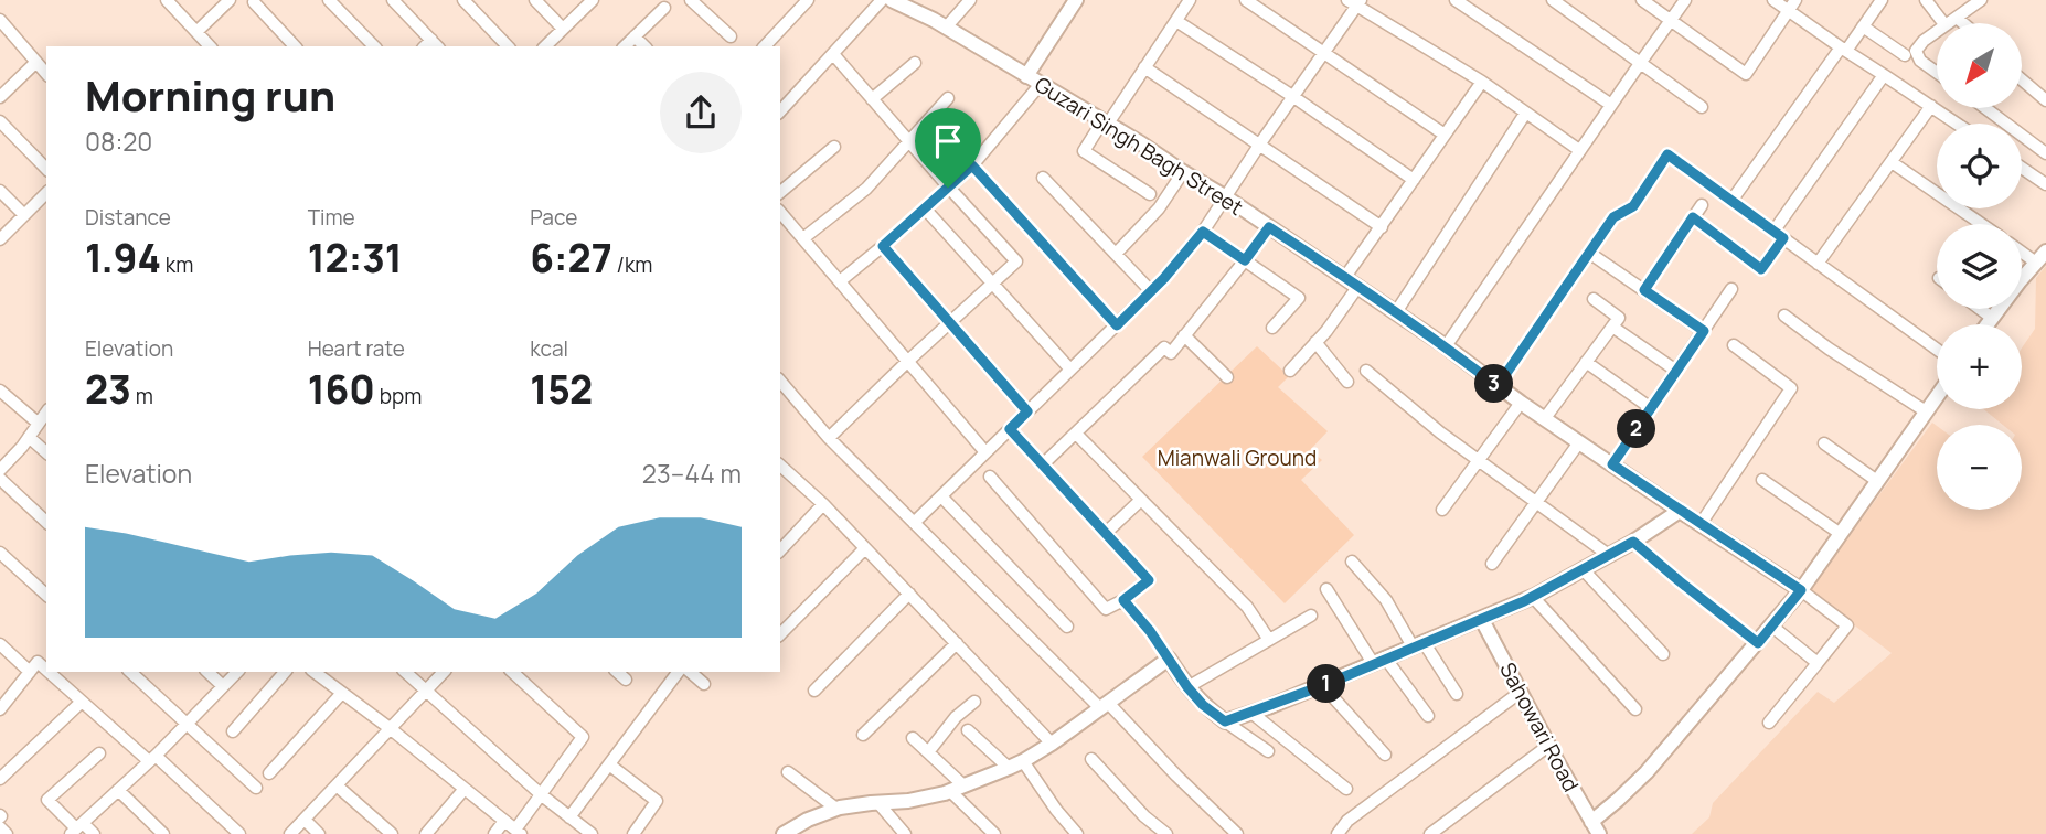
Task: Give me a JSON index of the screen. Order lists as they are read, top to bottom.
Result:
{
  "streets": {
    "street": ["Guzari Singh Bagh Street", "Sahowari Road"]
  },
  "parks": ["Mianwali Ground"],
  "north": "bottom left",
  "page": {
    "map_buttons": ["+", "−"],
    "heading": ["Morning run", "08:20"],
    "stats": [
      ["Distance", "1.94 km"],
      ["Time", "12:31"],
      ["Pace", "6:27 /km"],
      ["Elevation", "23 m"],
      ["Heart rate", "160 bpm"],
      ["kcal", "152"]
    ],
    "pins": ["3", "2", "1"],
    "chart": ["Elevation", "23–44 m"]
  }
}
